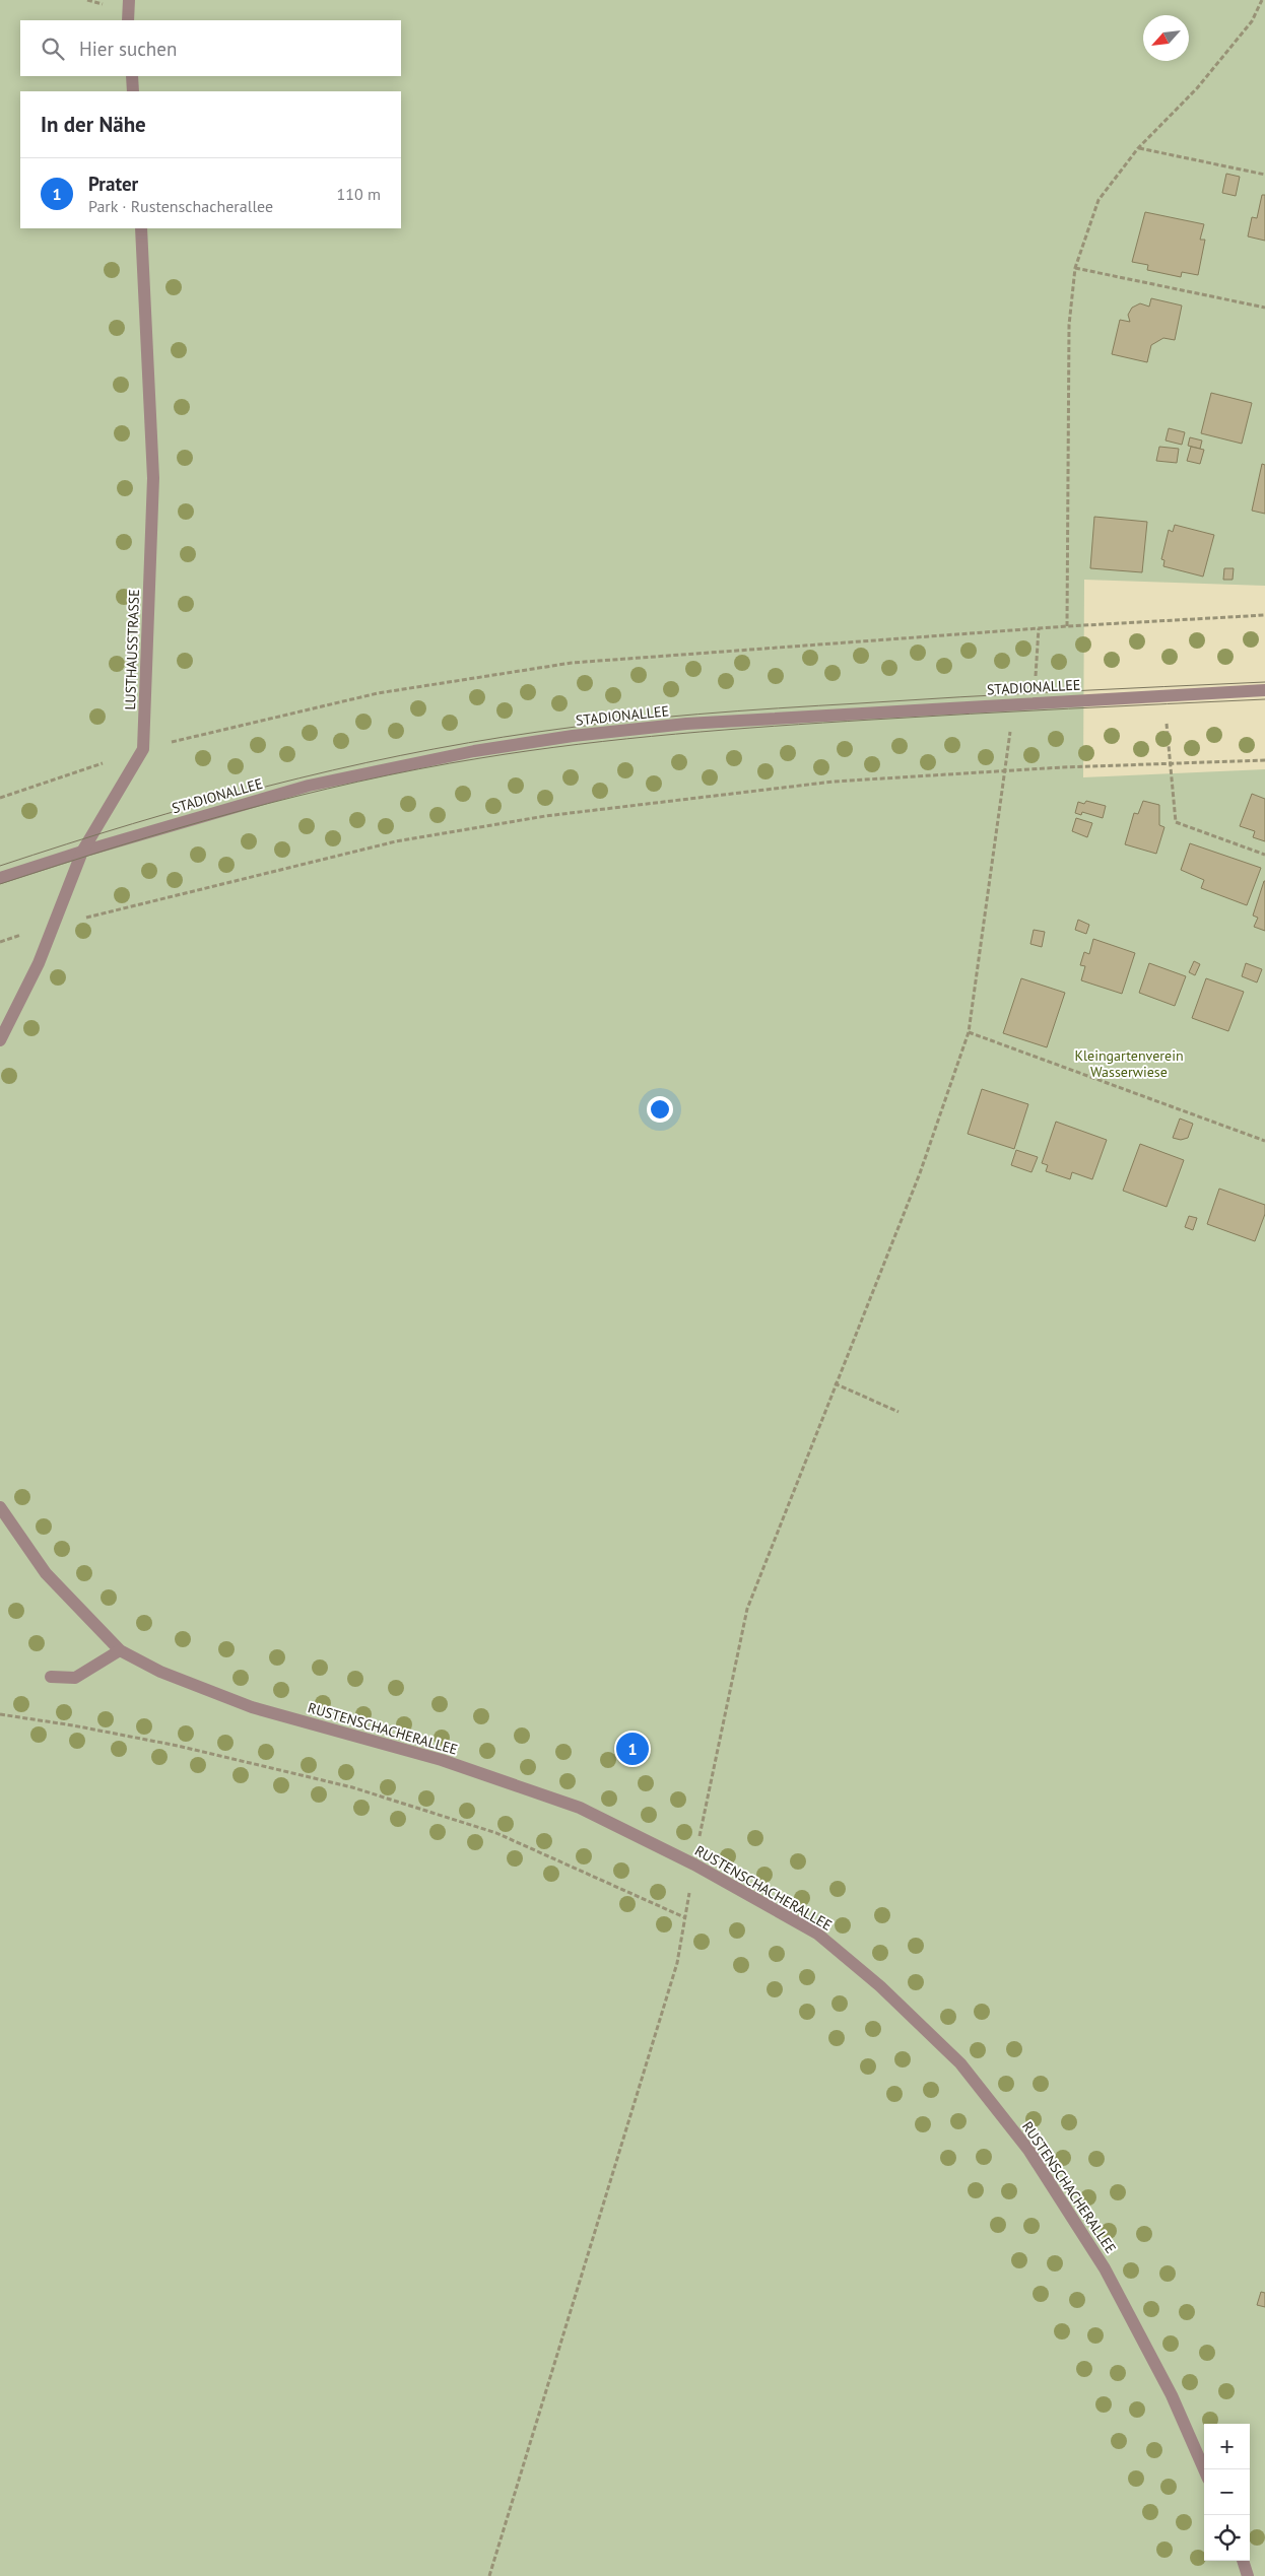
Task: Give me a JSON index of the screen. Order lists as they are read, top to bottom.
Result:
{
  "streets": {
    "street": ["LUSTHAUSSTRASSE", "STADIONALLEE", "RUSTENSCHACHERALLEE"]
  },
  "crossings": [
    ["LUSTHAUSSTRASSE", "STADIONALLEE"]
  ],
  "parks": ["Kleingartenverein Wasserwiese"],
  "north": "bottom left",
  "page": {
    "search": "Hier suchen",
    "heading": "In der Nähe",
    "list": [
      {
        "mark": "1",
        "name": "Prater",
        "note": "Park · Rustenschacherallee",
        "value": "110 m"
      }
    ],
    "pins": "1",
    "map_buttons": ["+", "−"]
  }
}
